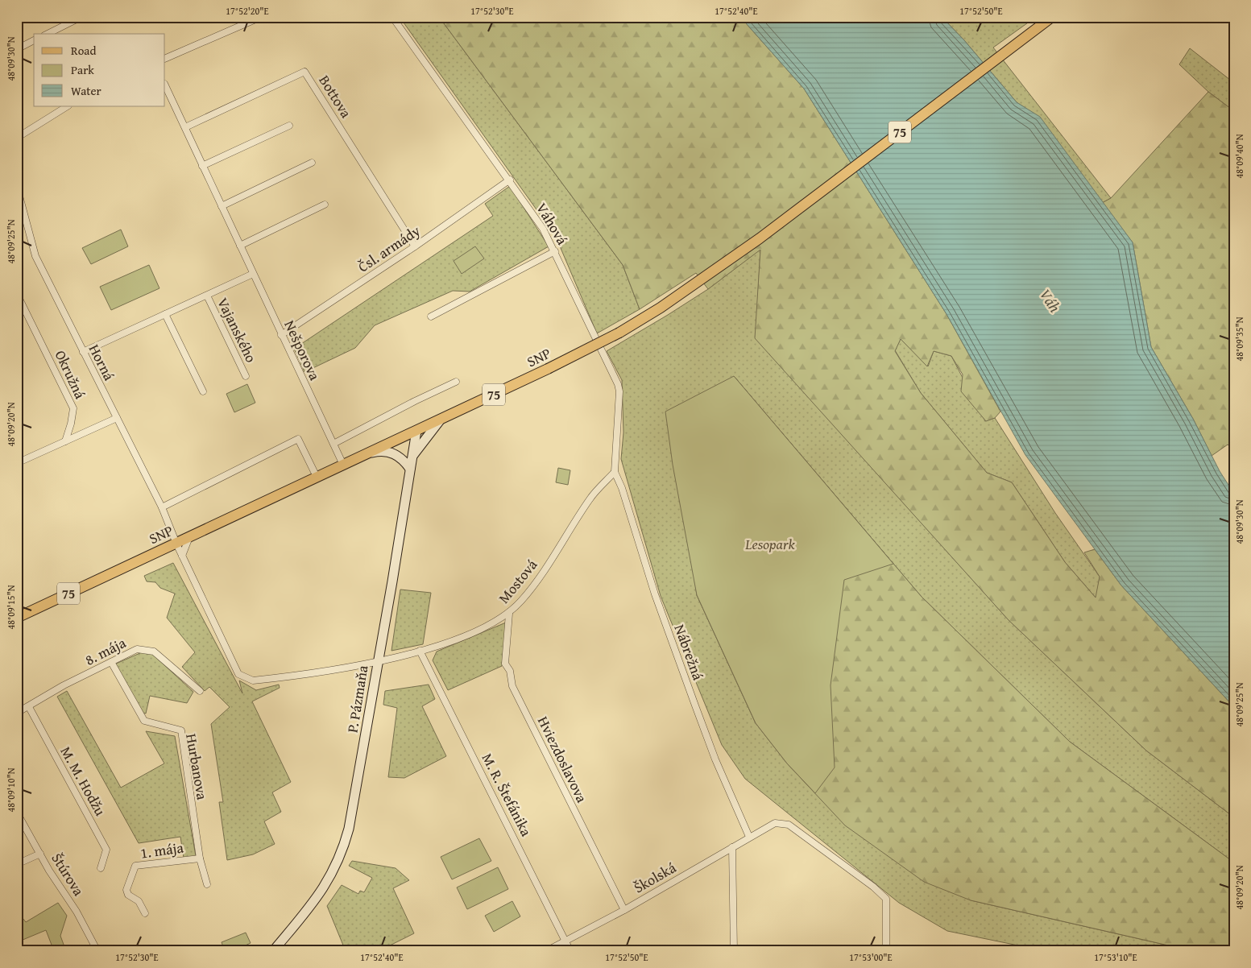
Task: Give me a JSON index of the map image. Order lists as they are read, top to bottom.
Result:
{
  "streets": {
    "main road": ["75", "SNP", "P. Pázmaňa"],
    "street": [
      "Bottova",
      "Váhová",
      "Čsl. armády",
      "Vajanského",
      "Nešporova",
      "Horná",
      "Okružná",
      "Mostová",
      "8. mája",
      "Nábrežná",
      "Hviezdoslavova",
      "Hurbanova",
      "M. M. Hodžu",
      "M. R. Štefánika",
      "1. mája",
      "Štúrova",
      "Školská"
    ]
  },
  "crossings": [
    ["Bottova", "Čsl. armády"],
    ["Bottova", "Nešporova"],
    ["Váhová", "Čsl. armády"],
    ["Váhová", "Mostová"],
    ["Váhová", "Nábrežná"],
    ["Čsl. armády", "Nešporova"],
    ["Vajanského", "Nešporova"],
    ["Vajanského", "Horná"],
    ["Nešporova", "SNP"],
    ["SNP", "Horná"],
    ["SNP", "P. Pázmaňa"],
    ["Horná", "Mostová"],
    ["Mostová", "Nábrežná"],
    ["Mostová", "P. Pázmaňa"],
    ["Mostová", "Hviezdoslavova"],
    ["Mostová", "M. R. Štefánika"],
    ["8. mája", "Hurbanova"],
    ["8. mája", "M. M. Hodžu"],
    ["Nábrežná", "Školská"],
    ["Hviezdoslavova", "Školská"],
    ["Hurbanova", "1. mája"],
    ["M. R. Štefánika", "Školská"]
  ],
  "water": ["Váh"],
  "parks": ["Lesopark"],
  "legend": ["Road", "Park", "Water"],
  "coordinates": [
    "17°52'20\"E",
    "17°52'30\"E",
    "17°52'40\"E",
    "17°52'50\"E",
    "48°09'30\"N",
    "48°09'40\"N",
    "48°09'25\"N",
    "48°09'35\"N",
    "48°09'20\"N",
    "48°09'15\"N",
    "48°09'10\"N",
    "17°53'00\"E",
    "17°53'10\"E"
  ]
}
